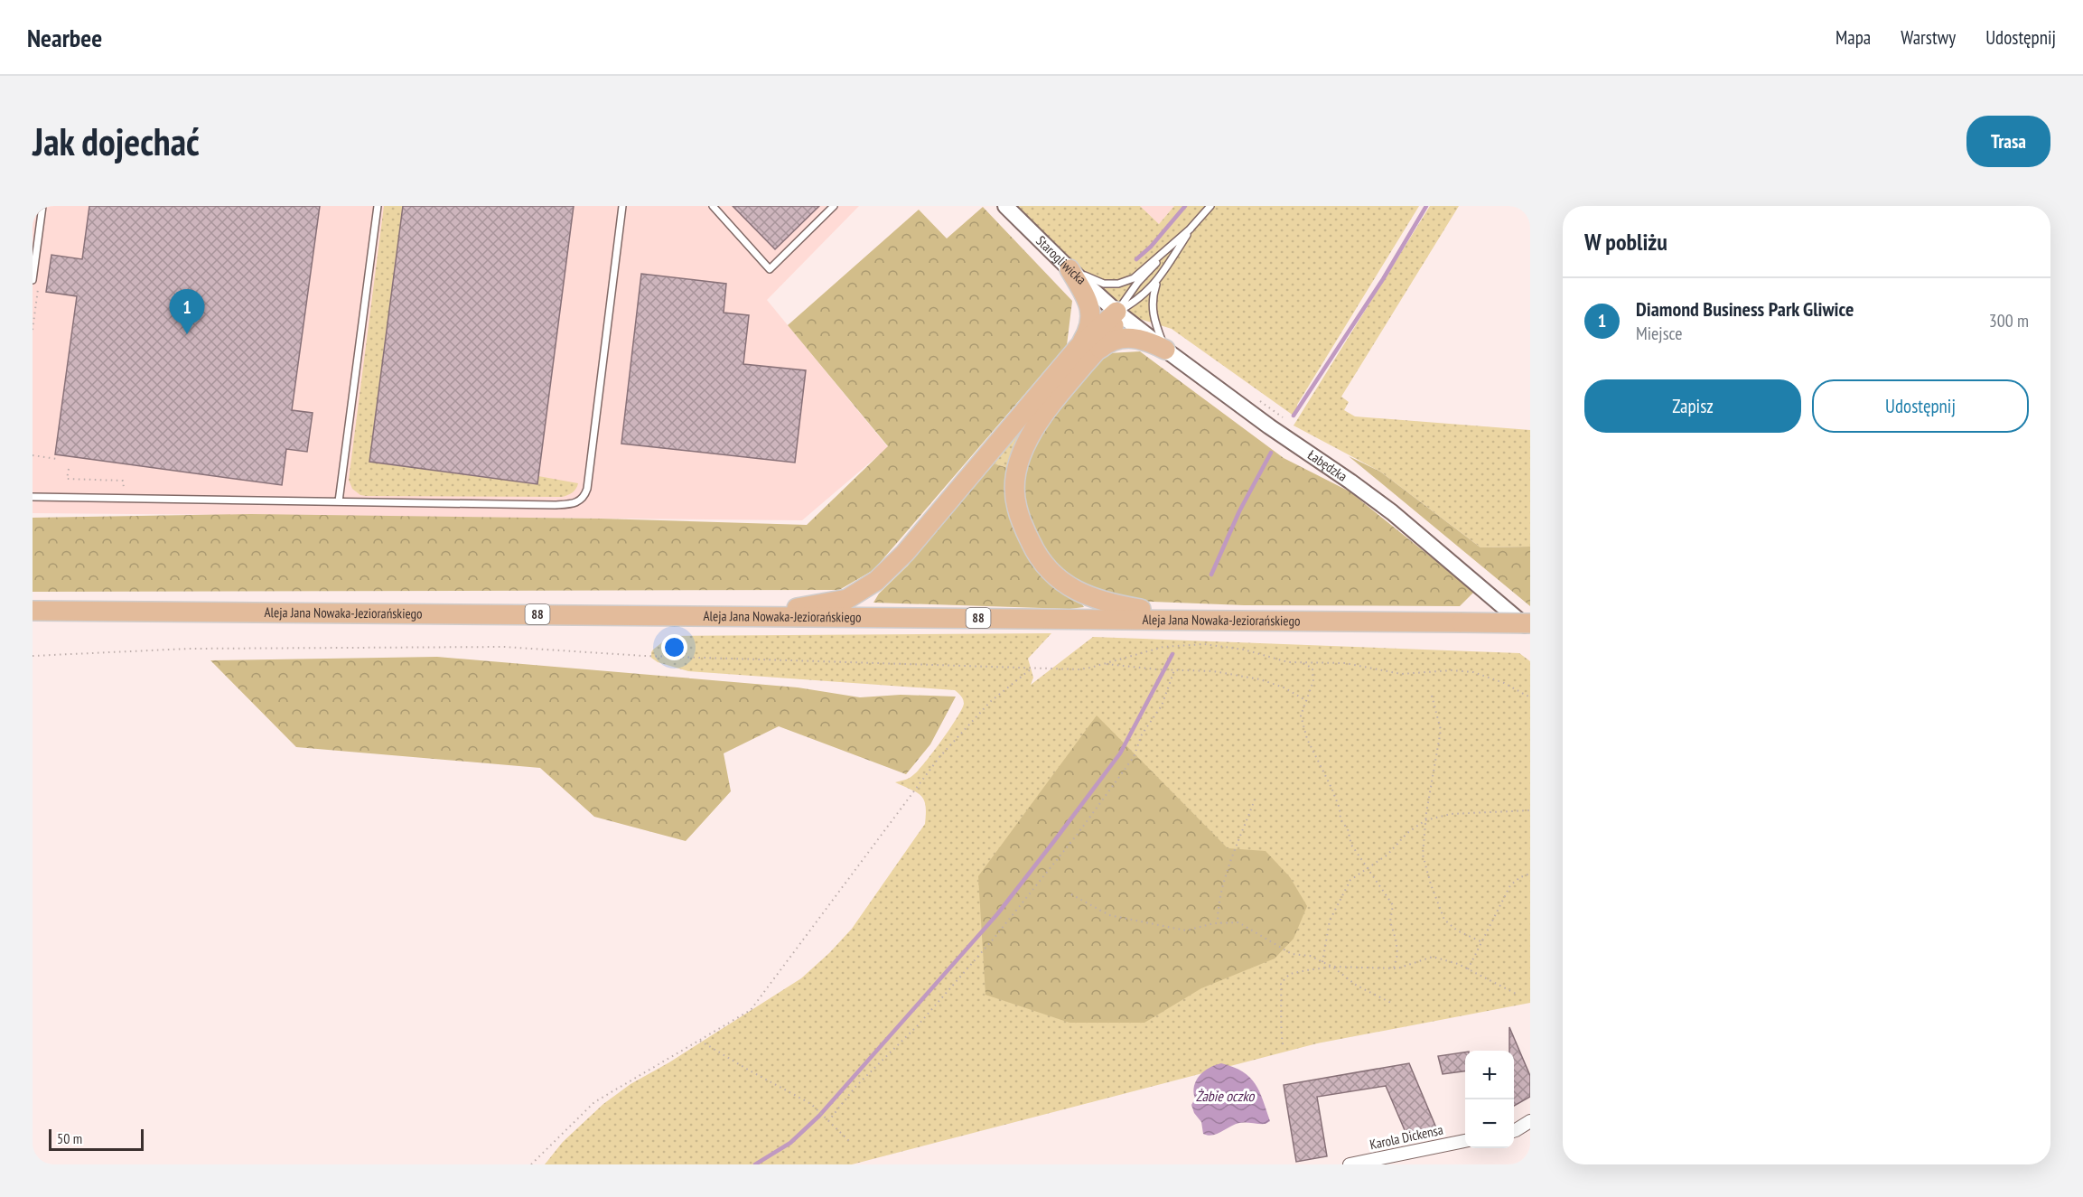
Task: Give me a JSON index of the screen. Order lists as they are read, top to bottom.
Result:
{
  "streets": {
    "main road": ["Aleja Jana Nowaka-Jeziorańskiego", "88"],
    "street": ["Starogliwicka", "Łabędzka", "Karola Dickensa"]
  },
  "crossings": [
    ["Starogliwicka", "Łabędzka"]
  ],
  "water": ["Żabie oczko"],
  "scale_bar": "50 m",
  "page": {
    "header": "Nearbee",
    "nav": ["Mapa", "Warstwy", "Udostępnij"],
    "buttons": [
      "Trasa",
      ["Zapisz", "Udostępnij"]
    ],
    "title": "Jak dojechać",
    "heading": "W pobliżu",
    "list": [
      {
        "mark": "1",
        "name": "Diamond Business Park Gliwice",
        "note": "Miejsce",
        "value": "300 m"
      }
    ],
    "pins": "1",
    "map_buttons": ["+", "−"],
    "scale": "50 m"
  }
}
